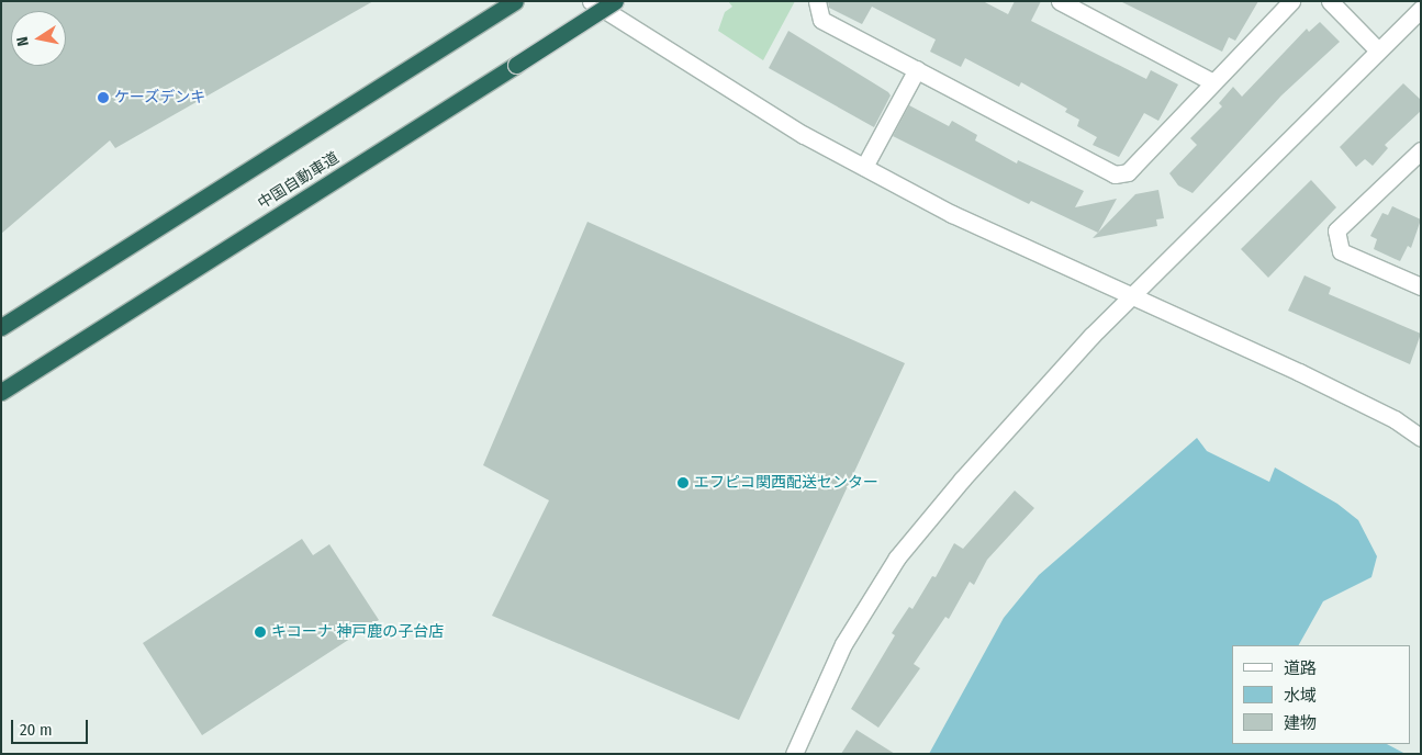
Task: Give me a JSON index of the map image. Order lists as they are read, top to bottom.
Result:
{
  "streets": {
    "highway": ["中国自動車道"]
  },
  "places": ["ケーズデンキ", "エフピコ関西配送センター", "キコーナ 神戸鹿の子台店"],
  "legend": ["道路", "水域", "建物"],
  "scale_bar": "20 m",
  "north": "left"
}
